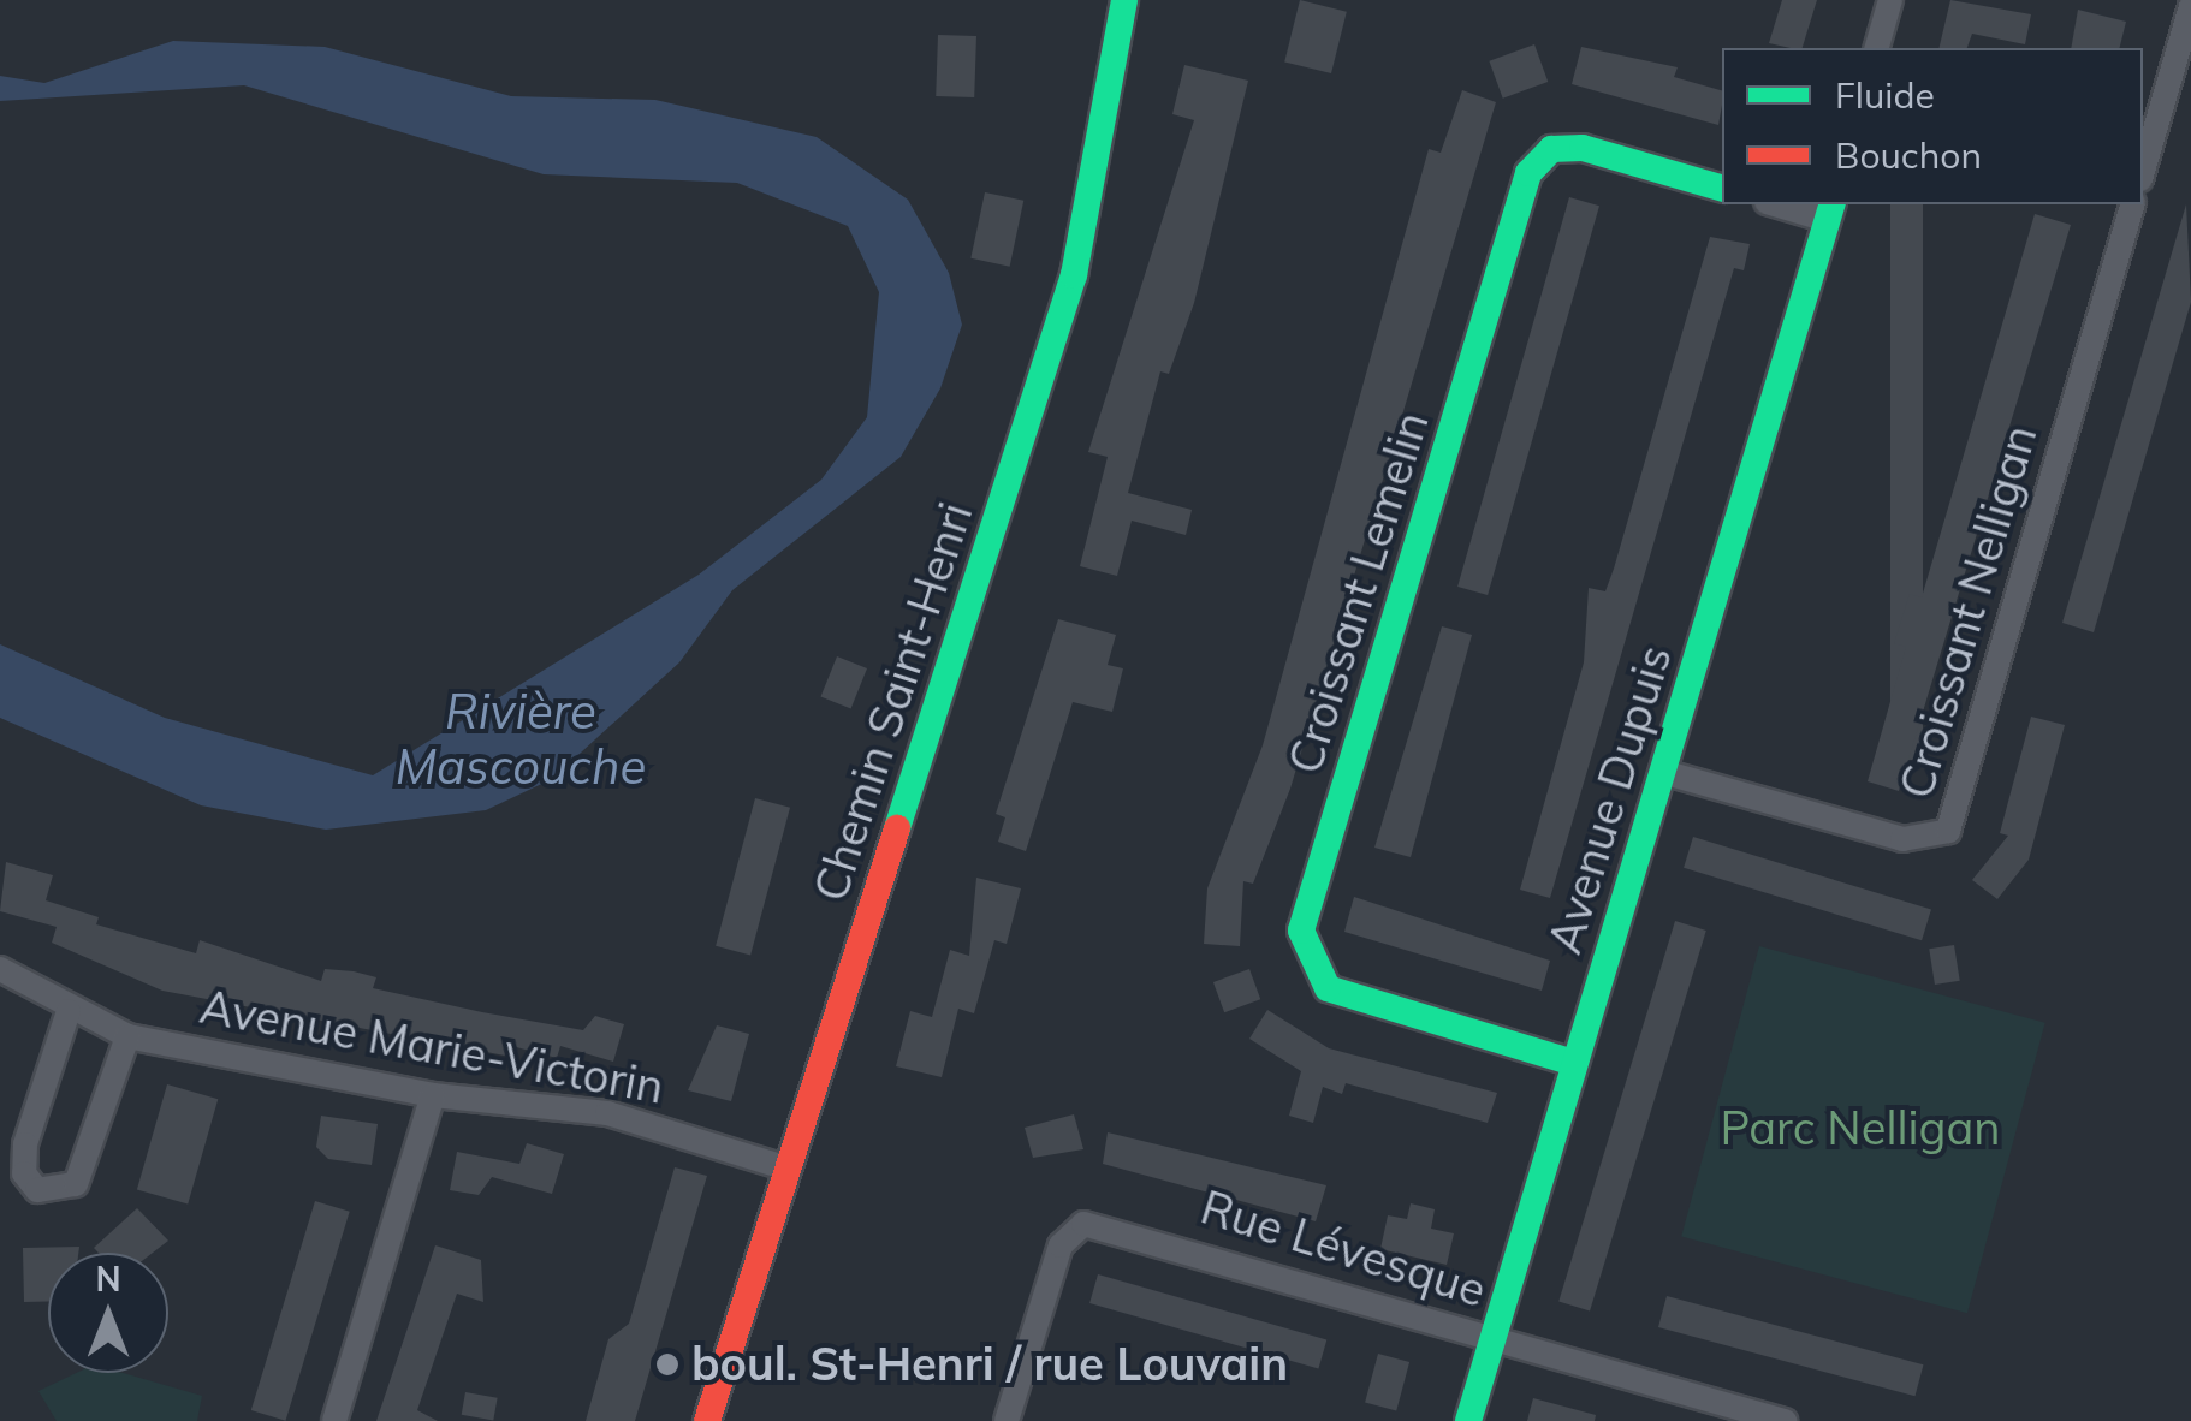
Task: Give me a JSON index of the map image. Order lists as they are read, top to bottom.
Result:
{
  "streets": {
    "street": [
      "Croissant Lemelin",
      "Croissant Nelligan",
      "Chemin Saint-Henri",
      "Avenue Dupuis",
      "Avenue Marie-Victorin",
      "Rue Lévesque"
    ]
  },
  "crossings": [
    ["Croissant Lemelin", "Avenue Dupuis"],
    ["Croissant Nelligan", "Avenue Dupuis"],
    ["Chemin Saint-Henri", "Avenue Marie-Victorin"],
    ["Avenue Dupuis", "Rue Lévesque"]
  ],
  "water": ["Rivière Mascouche"],
  "parks": ["Parc Nelligan"],
  "places": ["boul. St-Henri / rue Louvain"],
  "legend": ["Fluide", "Bouchon"],
  "north": "top"
}
